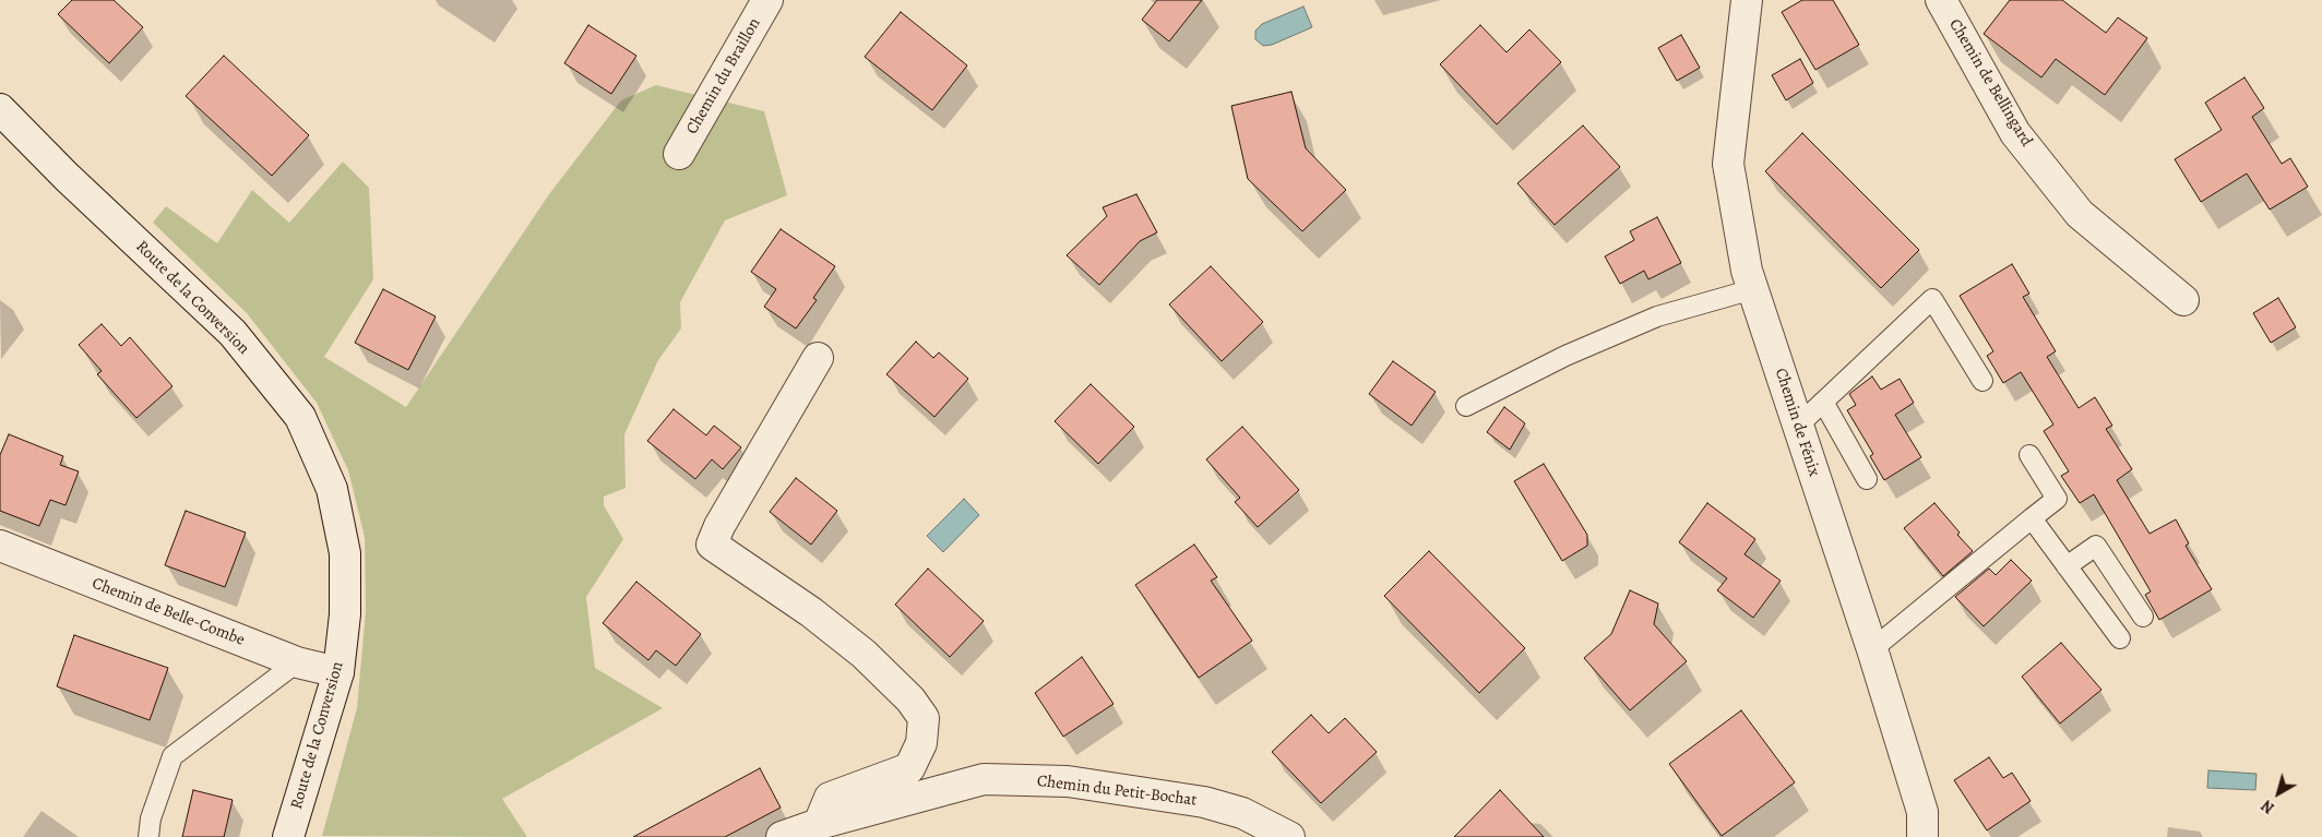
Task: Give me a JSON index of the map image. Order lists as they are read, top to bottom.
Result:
{
  "streets": {
    "street": [
      "Chemin du Braillon",
      "Chemin de Bellingard",
      "Route de la Conversion",
      "Chemin de Fénix",
      "Chemin de Belle-Combe",
      "Chemin du Petit-Bochat"
    ]
  },
  "crossings": [
    ["Route de la Conversion", "Chemin de Belle-Combe"]
  ],
  "north": "bottom left"
}
